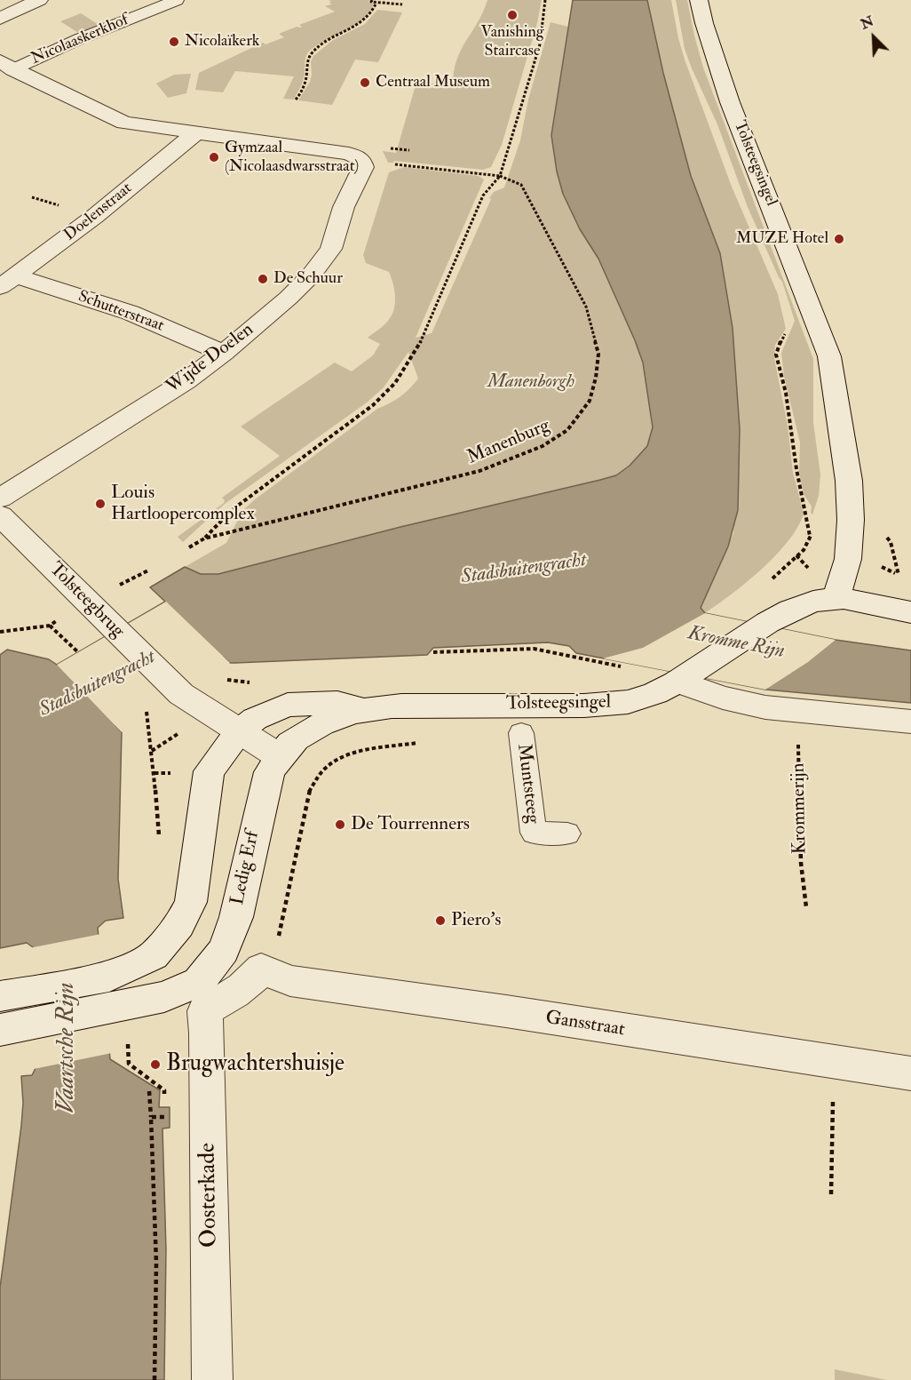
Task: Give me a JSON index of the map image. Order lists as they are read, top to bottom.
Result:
{
  "streets": {
    "street": [
      "Tolsteegsingel",
      "Doelenstraat",
      "Schutterstraat",
      "Wijde Doelen",
      "Tolsteegbrug",
      "Ledig Erf",
      "Gansstraat",
      "Oosterkade"
    ],
    "lane": ["Nicolaaskerkhof", "Muntsteeg"],
    "path": ["Manenburg", "Krommerijn"]
  },
  "crossings": [
    ["Tolsteegsingel", "Ledig Erf"],
    ["Doelenstraat", "Schutterstraat"],
    ["Schutterstraat", "Wijde Doelen"],
    ["Tolsteegbrug", "Ledig Erf"],
    ["Gansstraat", "Oosterkade"]
  ],
  "water": ["Stadsbuitengracht", "Kromme Rijn", "Vaartsche Rijn"],
  "parks": ["Manenborgh"],
  "places": [
    "Vanishing Staircase",
    "Nicolaïkerk",
    "Centraal Museum",
    "Gymzaal (Nicolaasdwarsstraat)",
    "MUZE Hotel",
    "De Schuur",
    "Louis Hartloopercomplex",
    "De Tourrenners",
    "Piero's",
    "Brugwachtershuisje"
  ],
  "north": "top left"
}
